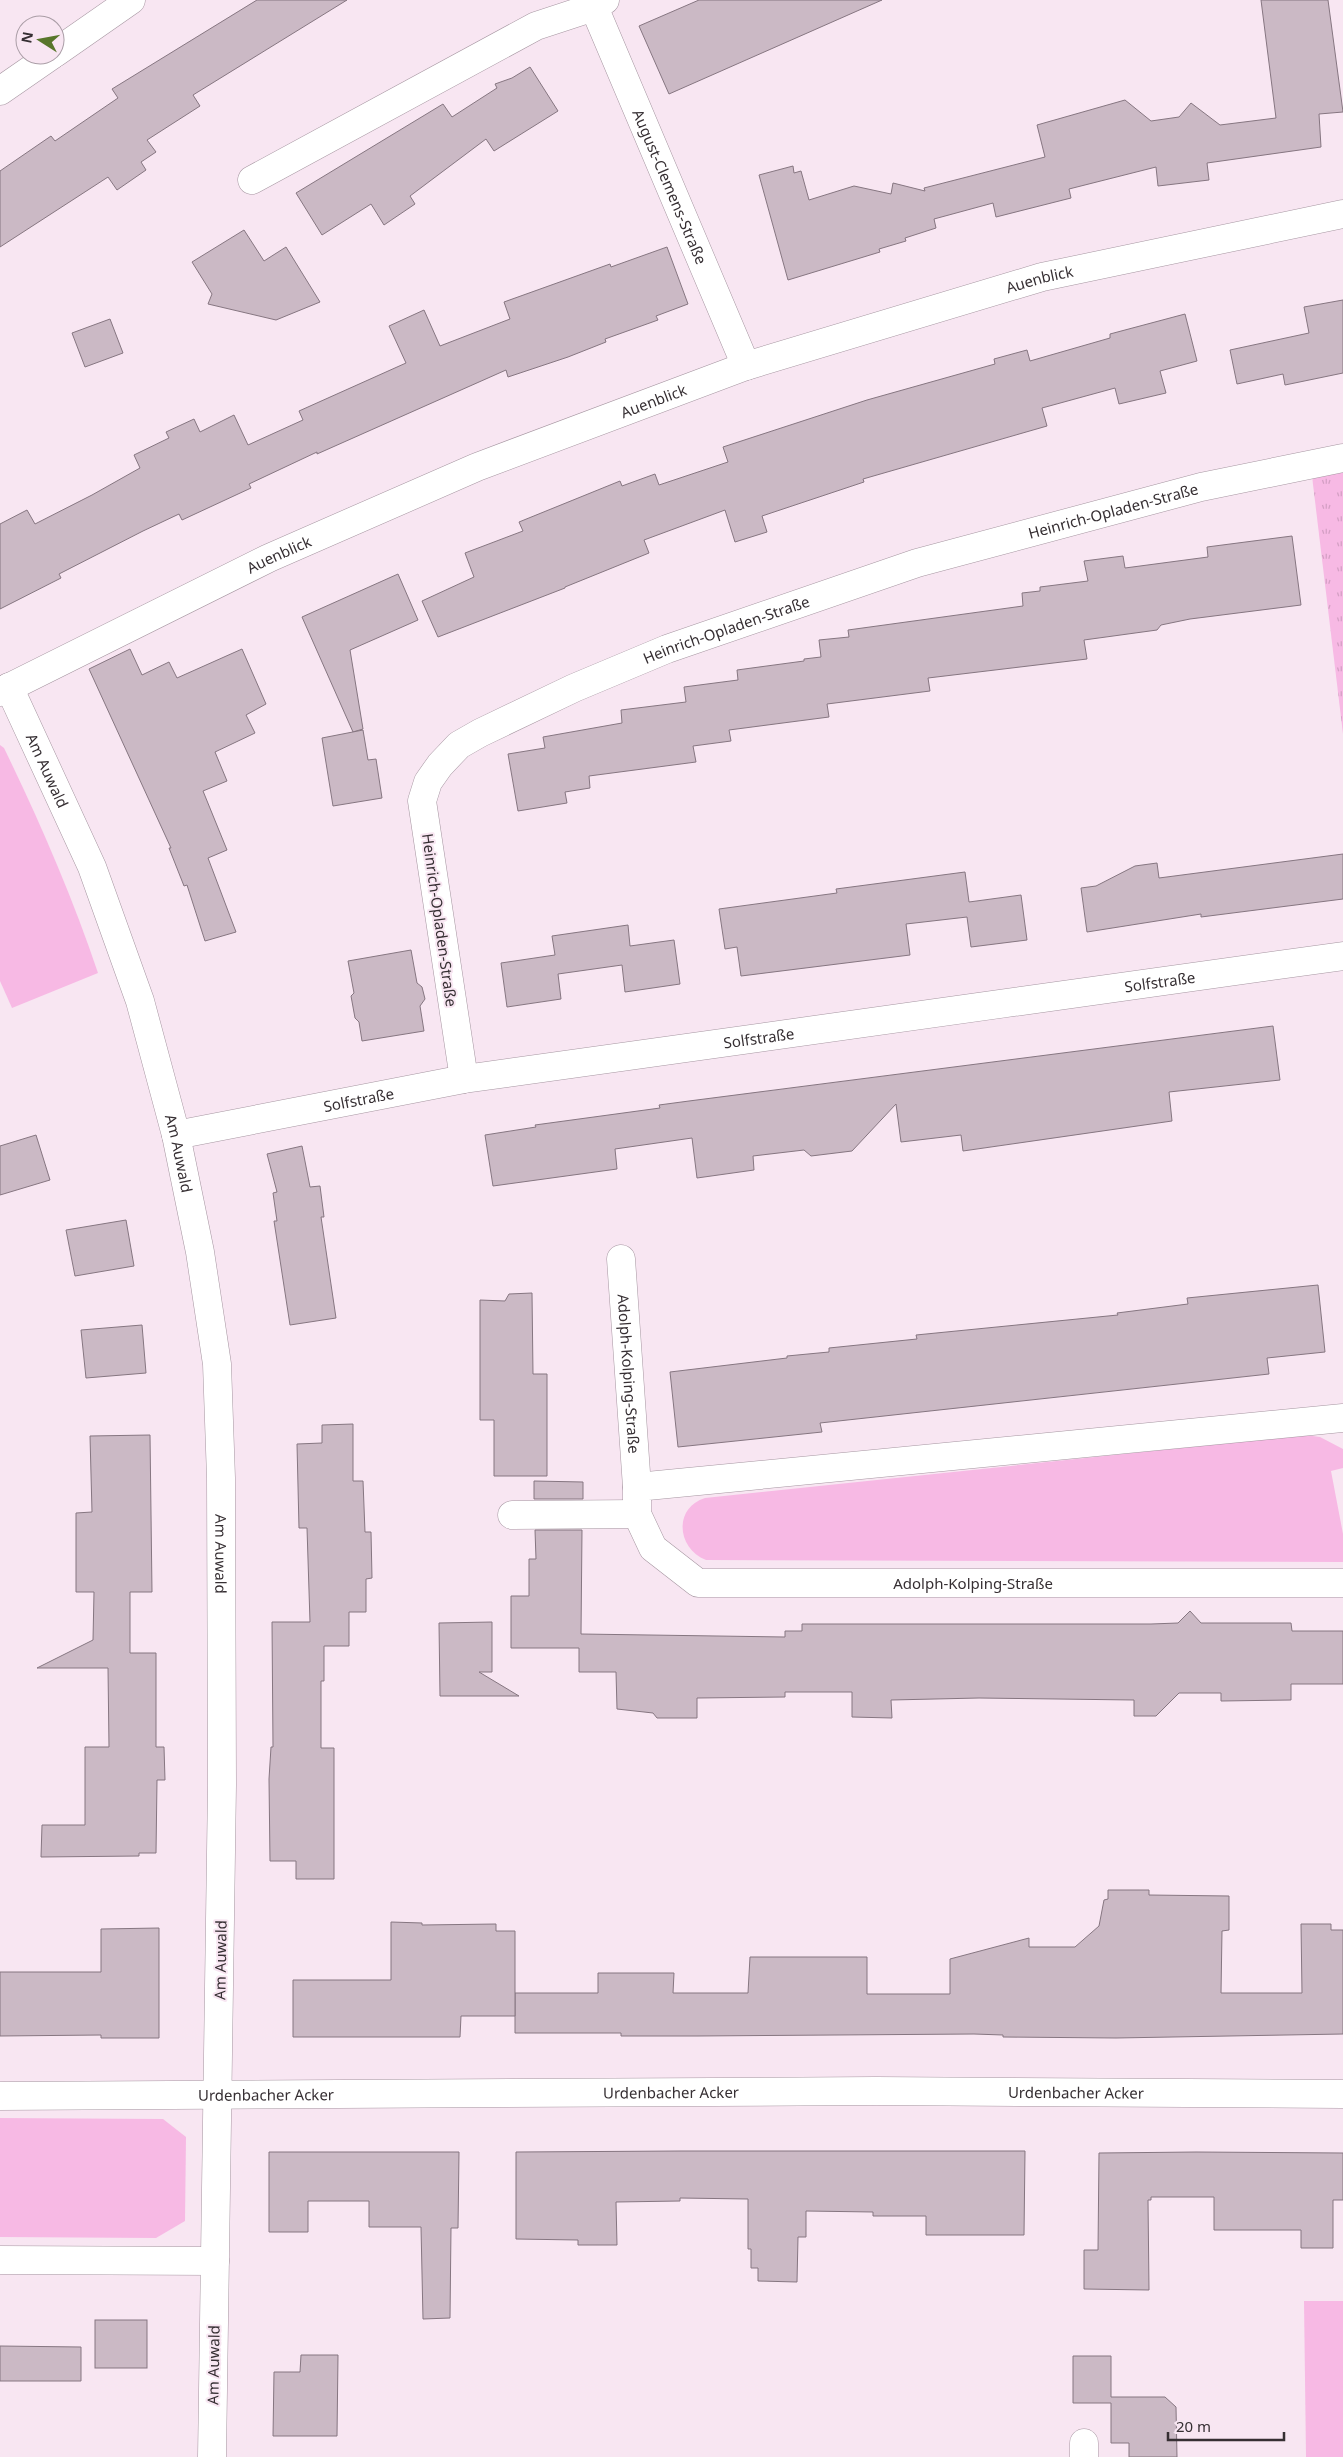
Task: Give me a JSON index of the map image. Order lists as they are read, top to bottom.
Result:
{
  "streets": {
    "street": [
      "August-Clemens-Straße",
      "Auenblick",
      "Heinrich-Opladen-Straße",
      "Am Auwald",
      "Solfstraße",
      "Adolph-Kolping-Straße",
      "Urdenbacher Acker"
    ]
  },
  "crossings": [
    ["August-Clemens-Straße", "Auenblick"],
    ["Auenblick", "Am Auwald"],
    ["Heinrich-Opladen-Straße", "Solfstraße"],
    ["Am Auwald", "Solfstraße"],
    ["Am Auwald", "Urdenbacher Acker"]
  ],
  "scale_bar": "20 m",
  "north": "left"
}
